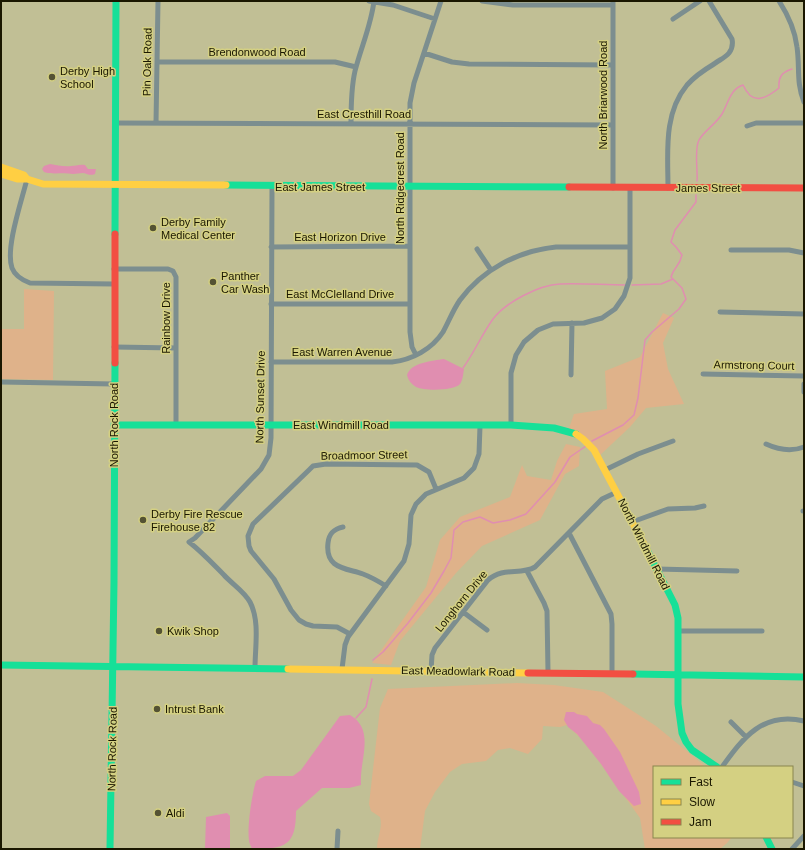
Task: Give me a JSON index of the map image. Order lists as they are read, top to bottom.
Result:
{
  "streets": {
    "street": [
      "Brendonwood Road",
      "Pin Oak Road",
      "North Briarwood Road",
      "East Cresthill Road",
      "East James Street",
      "North Ridgecrest Road",
      "James Street",
      "East Horizon Drive",
      "East McClelland Drive",
      "Rainbow Drive",
      "East Warren Avenue",
      "Armstrong Court",
      "North Sunset Drive",
      "North Rock Road",
      "East Windmill Road",
      "Broadmoor Street",
      "North Windmill Road",
      "Longhorn Drive",
      "East Meadowlark Road"
    ]
  },
  "crossings": [
    ["Brendonwood Road", "Pin Oak Road"],
    ["Pin Oak Road", "East Cresthill Road"],
    ["North Briarwood Road", "East Cresthill Road"],
    ["North Briarwood Road", "East James Street"],
    ["North Briarwood Road", "James Street"],
    ["East Cresthill Road", "North Ridgecrest Road"],
    ["East Cresthill Road", "North Rock Road"],
    ["East James Street", "North Ridgecrest Road"],
    ["East James Street", "James Street"],
    ["East James Street", "North Sunset Drive"],
    ["East James Street", "North Rock Road"],
    ["North Ridgecrest Road", "East Horizon Drive"],
    ["North Ridgecrest Road", "East McClelland Drive"],
    ["North Ridgecrest Road", "East Warren Avenue"],
    ["East Horizon Drive", "North Sunset Drive"],
    ["East McClelland Drive", "North Sunset Drive"],
    ["Rainbow Drive", "North Rock Road"],
    ["Rainbow Drive", "East Windmill Road"],
    ["East Warren Avenue", "North Sunset Drive"],
    ["North Sunset Drive", "East Windmill Road"],
    ["North Sunset Drive", "East Meadowlark Road"],
    ["North Rock Road", "East Windmill Road"],
    ["North Rock Road", "East Meadowlark Road"],
    ["East Windmill Road", "North Windmill Road"],
    ["North Windmill Road", "East Meadowlark Road"],
    ["Longhorn Drive", "East Meadowlark Road"]
  ],
  "places": [
    "Derby High School",
    "Derby Family Medical Center",
    "Panther Car Wash",
    "Derby Fire Rescue Firehouse 82",
    "Kwik Shop",
    "Intrust Bank",
    "Aldi"
  ],
  "legend": ["Fast", "Slow", "Jam"]
}
